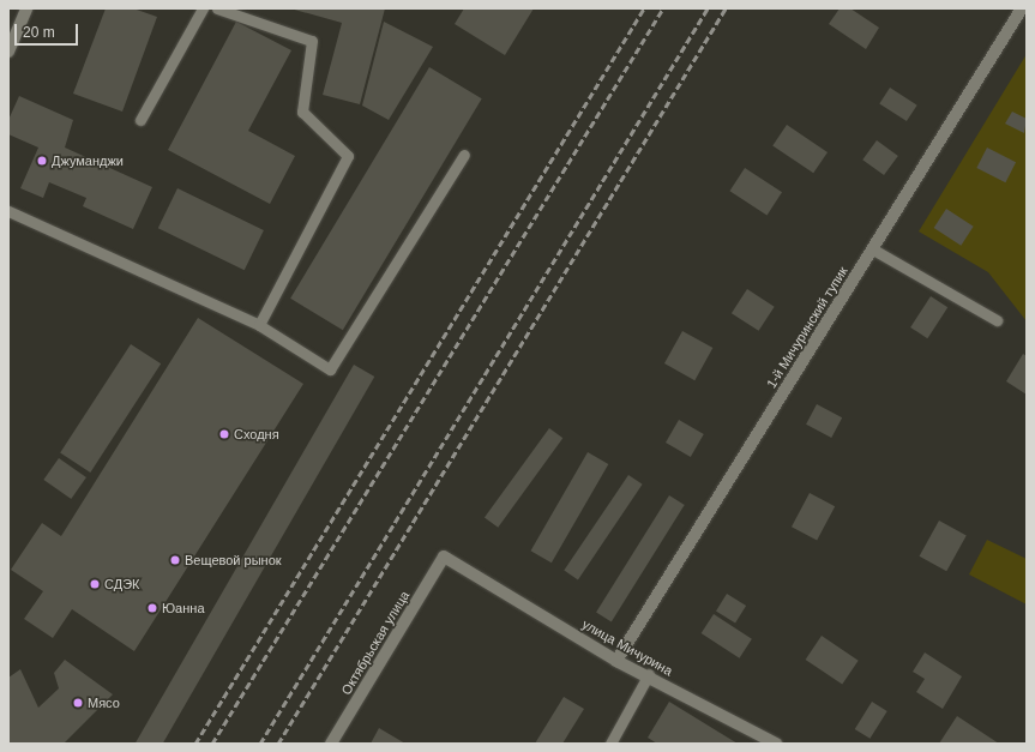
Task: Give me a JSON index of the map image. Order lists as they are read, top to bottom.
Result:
{
  "streets": {
    "street": ["1-й Мичуринский тупик", "Октябрьская улица", "улица Мичурина"]
  },
  "crossings": [
    ["1-й Мичуринский тупик", "улица Мичурина"],
    ["Октябрьская улица", "улица Мичурина"]
  ],
  "places": [
    "Джуманджи",
    "Сходня",
    "Вещевой рынок",
    "СДЭК",
    "Юанна",
    "Мясо"
  ],
  "scale_bar": "20 m"
}
